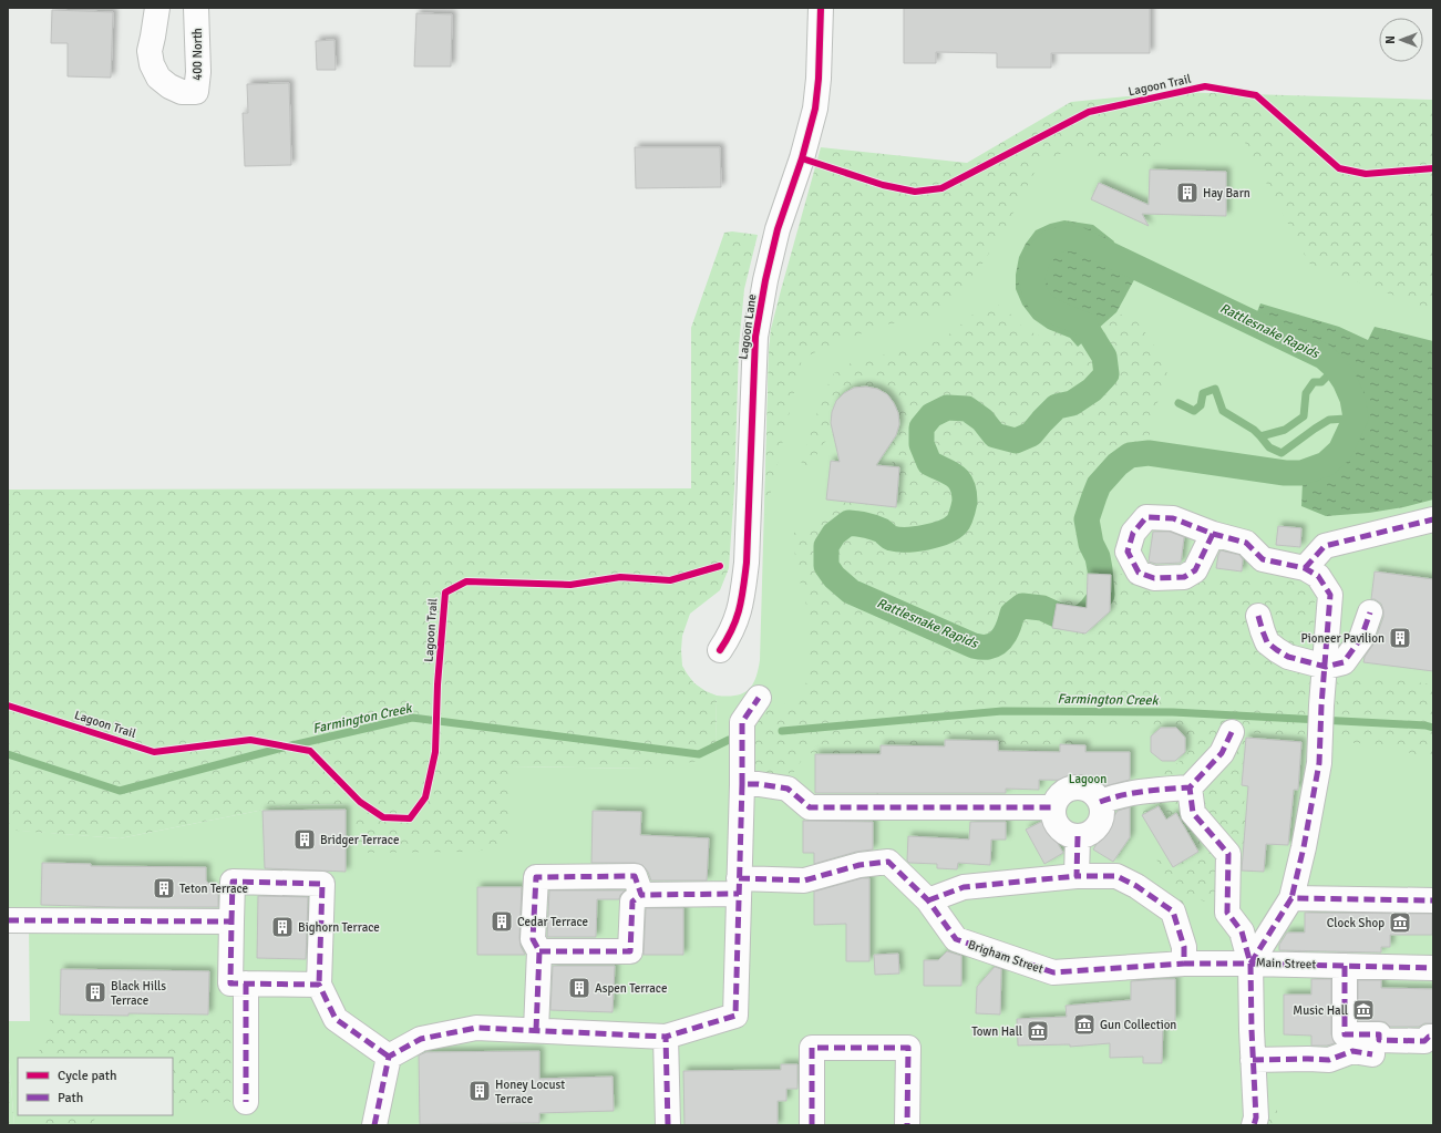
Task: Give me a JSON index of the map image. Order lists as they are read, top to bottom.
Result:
{
  "streets": {
    "street": [
      "400 North",
      "Lagoon Lane",
      "Brigham Street",
      "Main Street"
    ],
    "cycle path": ["Lagoon Trail"]
  },
  "crossings": [
    ["Brigham Street", "Main Street"]
  ],
  "water": ["Rattlesnake Rapids", "Farmington Creek"],
  "parks": ["Lagoon"],
  "places": {
    "building": [
      "Hay Barn",
      "Pioneer Pavilion",
      "Bridger Terrace",
      "Teton Terrace",
      "Cedar Terrace",
      "Bighorn Terrace",
      "Aspen Terrace",
      "Black Hills Terrace",
      "Honey Locust Terrace"
    ],
    "museum": [
      "Clock Shop",
      "Music Hall",
      "Gun Collection",
      "Town Hall"
    ]
  },
  "legend": ["Cycle path", "Path"],
  "north": "left"
}
